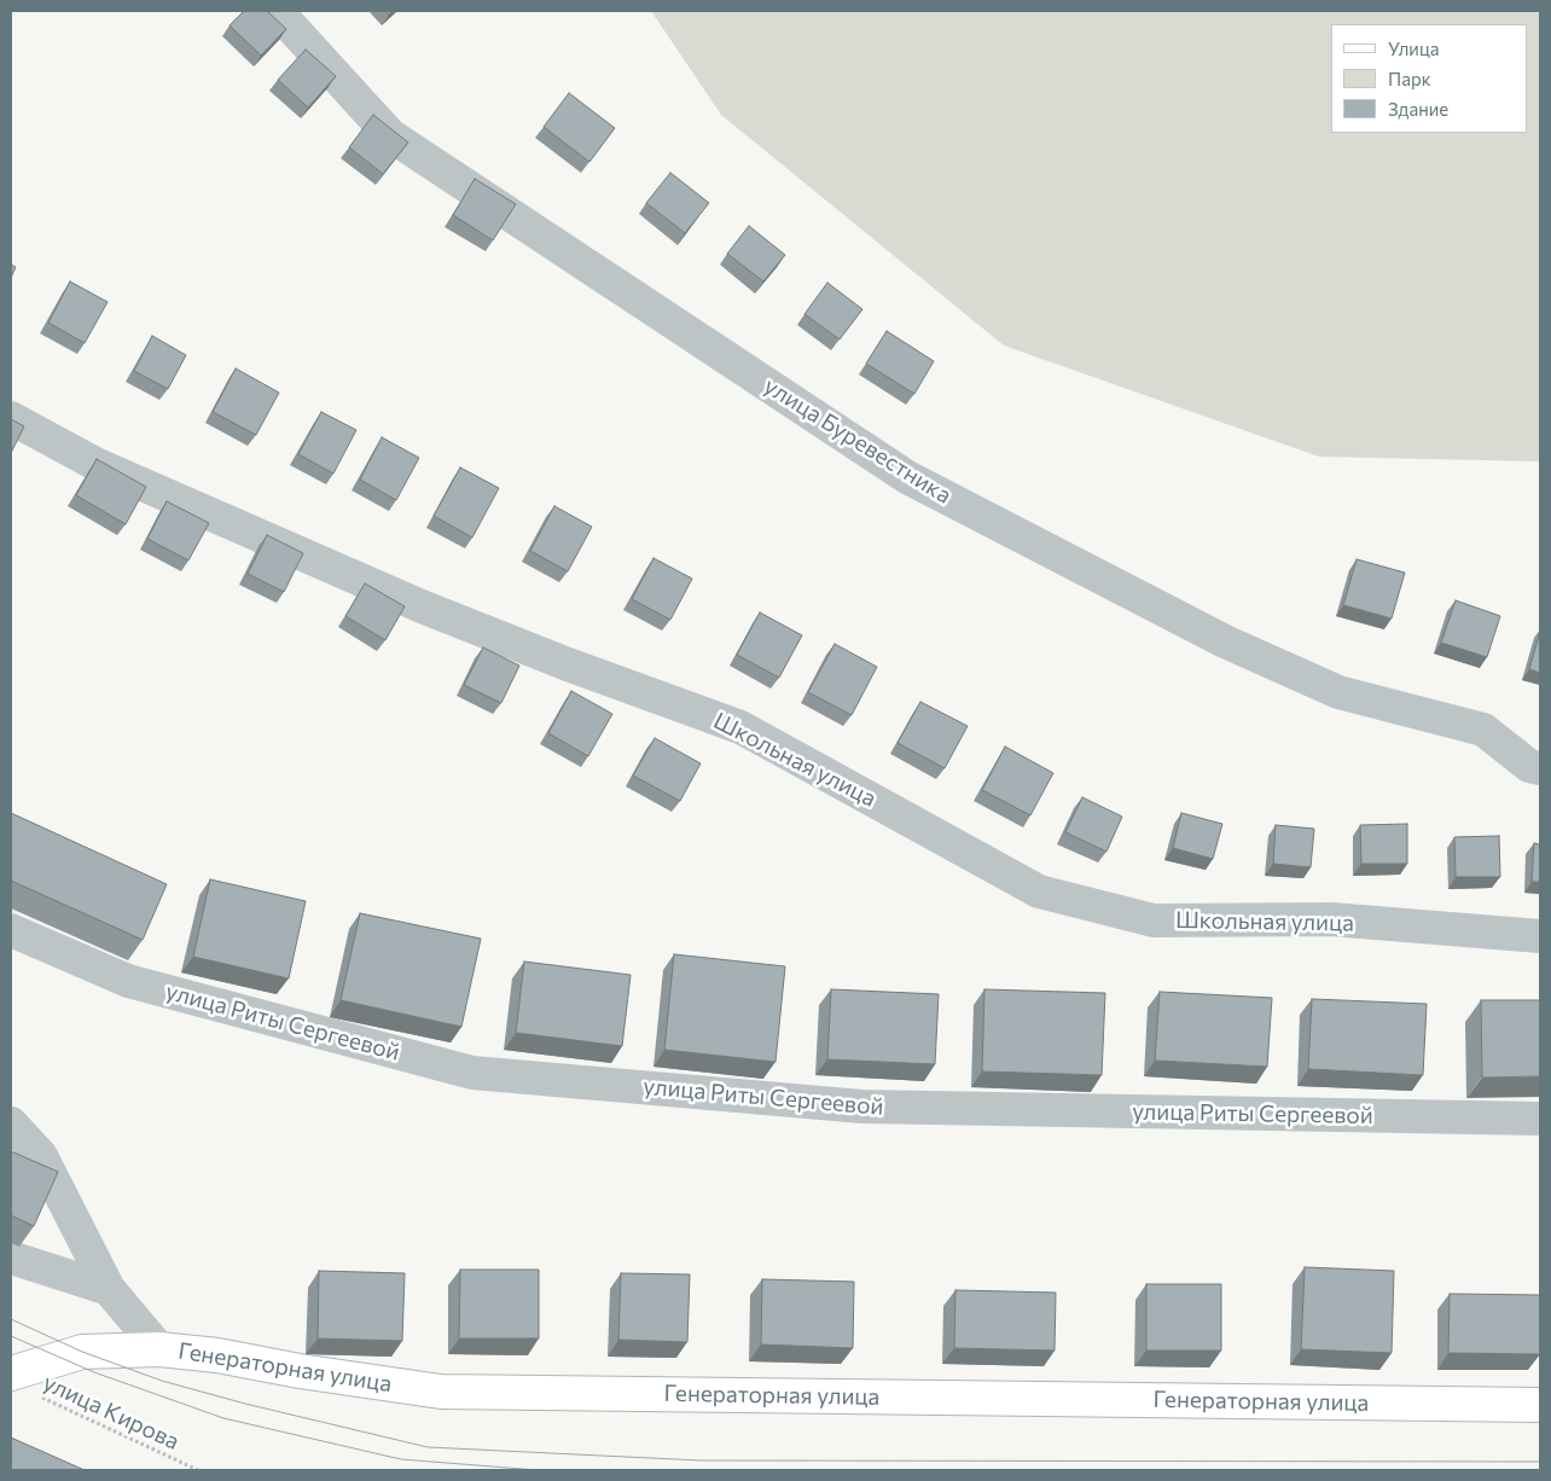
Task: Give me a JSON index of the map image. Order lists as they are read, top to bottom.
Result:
{
  "streets": {
    "main road": ["Генераторная улица"],
    "street": ["улица Буревестника", "Школьная улица", "улица Риты Сергеевой"],
    "path": ["улица Кирова"]
  },
  "legend": ["Улица", "Парк", "Здание"]
}
